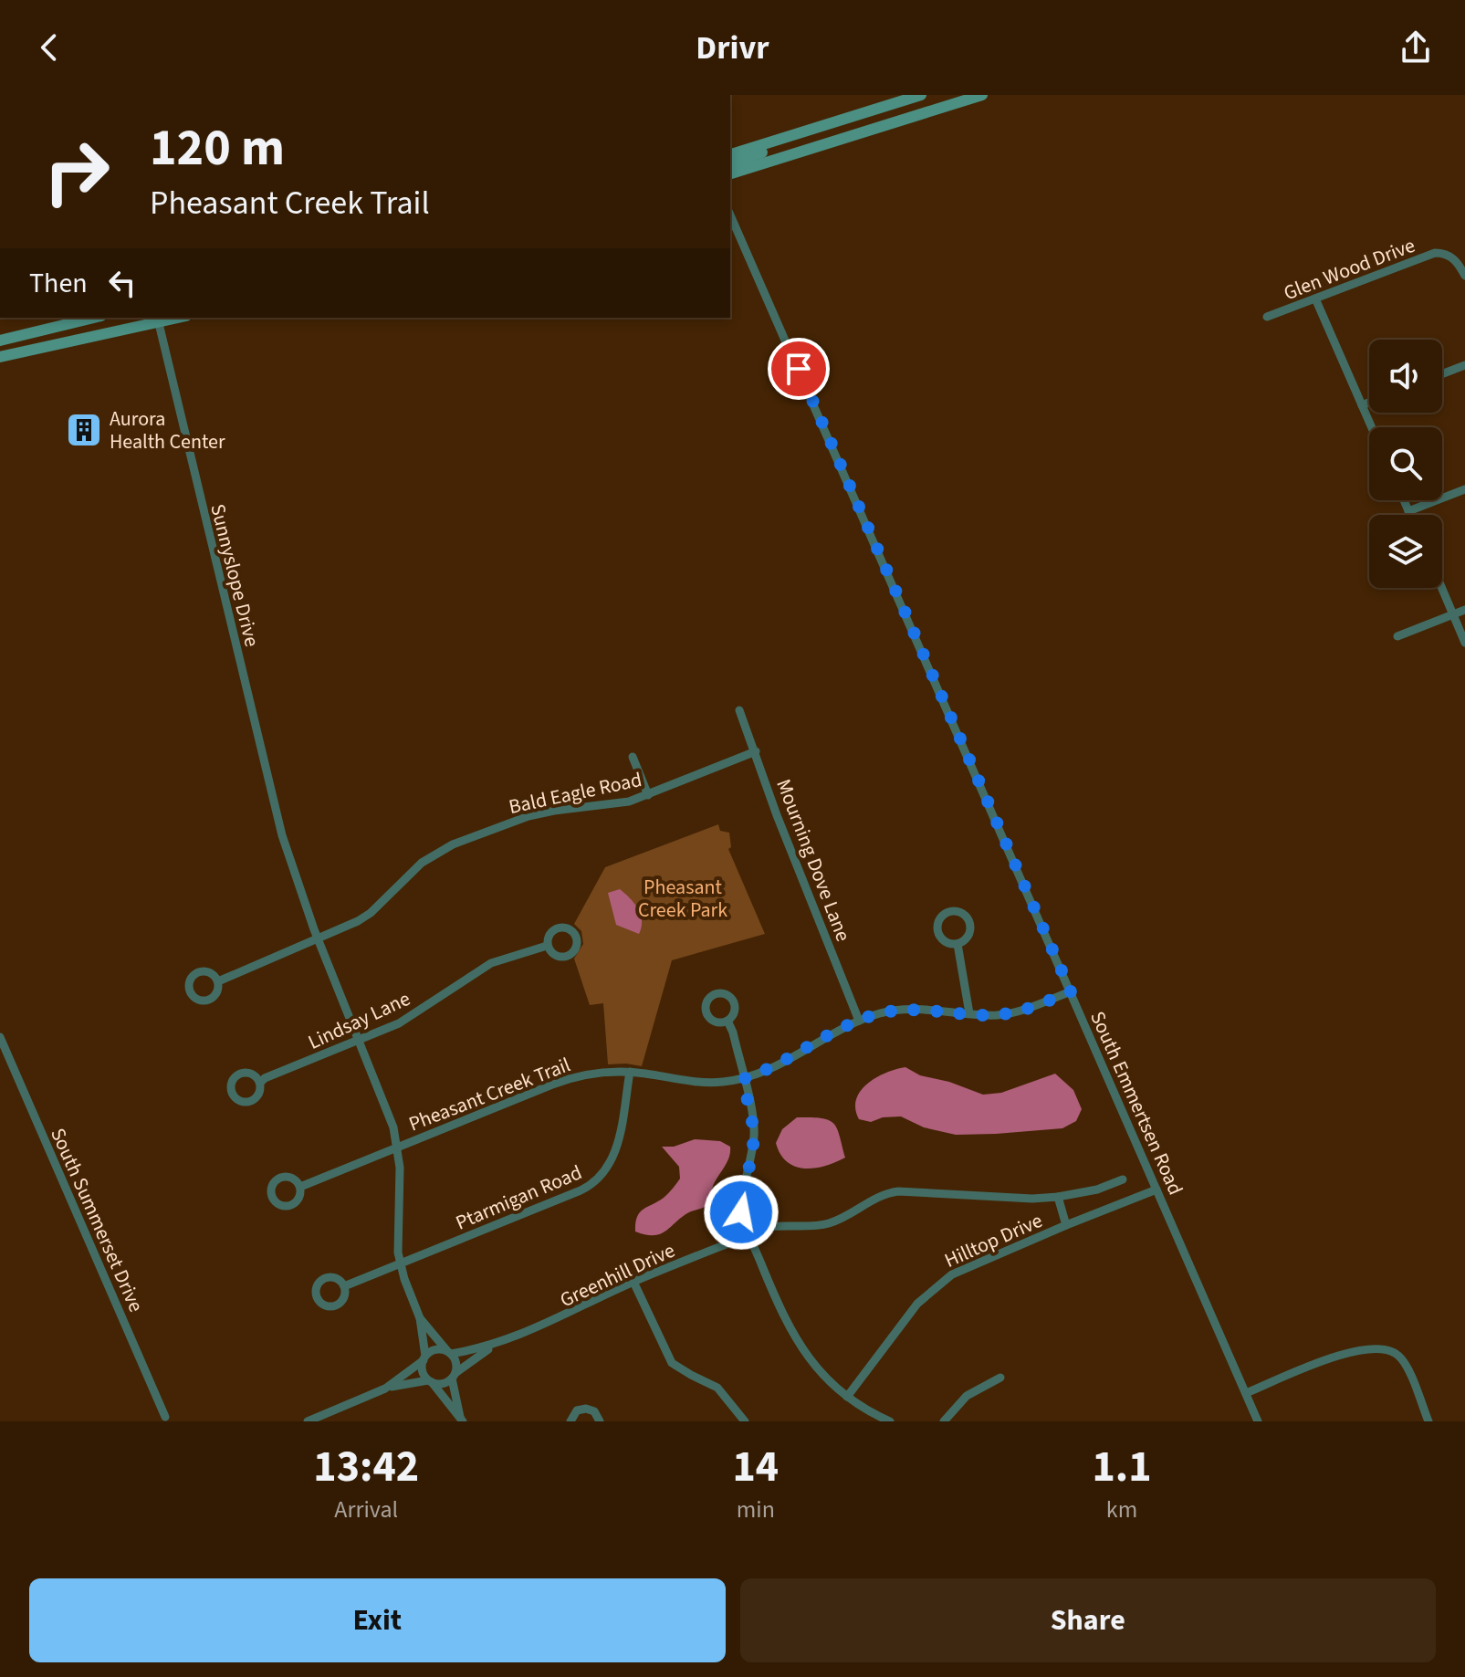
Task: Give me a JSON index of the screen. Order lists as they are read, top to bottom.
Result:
{
  "streets": {
    "street": [
      "Glen Wood Drive",
      "Sunnyslope Drive",
      "Bald Eagle Road",
      "Mourning Dove Lane",
      "Lindsay Lane",
      "Pheasant Creek Trail",
      "South Emmertsen Road",
      "Ptarmigan Road",
      "South Summerset Drive",
      "Hilltop Drive",
      "Greenhill Drive"
    ]
  },
  "crossings": [
    ["Sunnyslope Drive", "Bald Eagle Road"],
    ["Sunnyslope Drive", "Lindsay Lane"],
    ["Sunnyslope Drive", "Pheasant Creek Trail"],
    ["Sunnyslope Drive", "Ptarmigan Road"],
    ["Bald Eagle Road", "Mourning Dove Lane"],
    ["Mourning Dove Lane", "Pheasant Creek Trail"],
    ["Pheasant Creek Trail", "South Emmertsen Road"],
    ["Pheasant Creek Trail", "Ptarmigan Road"],
    ["South Emmertsen Road", "Hilltop Drive"]
  ],
  "parks": ["Pheasant Creek Park"],
  "places": {
    "building": ["Aurora Health Center"]
  },
  "page": {
    "header": "Drivr",
    "turn": ["120 m", "Pheasant Creek Trail"],
    "then": "Then",
    "eta": [
      "13:42",
      "Arrival",
      "14",
      "min",
      "1.1",
      "km"
    ],
    "buttons": ["Exit", "Share"]
  }
}
